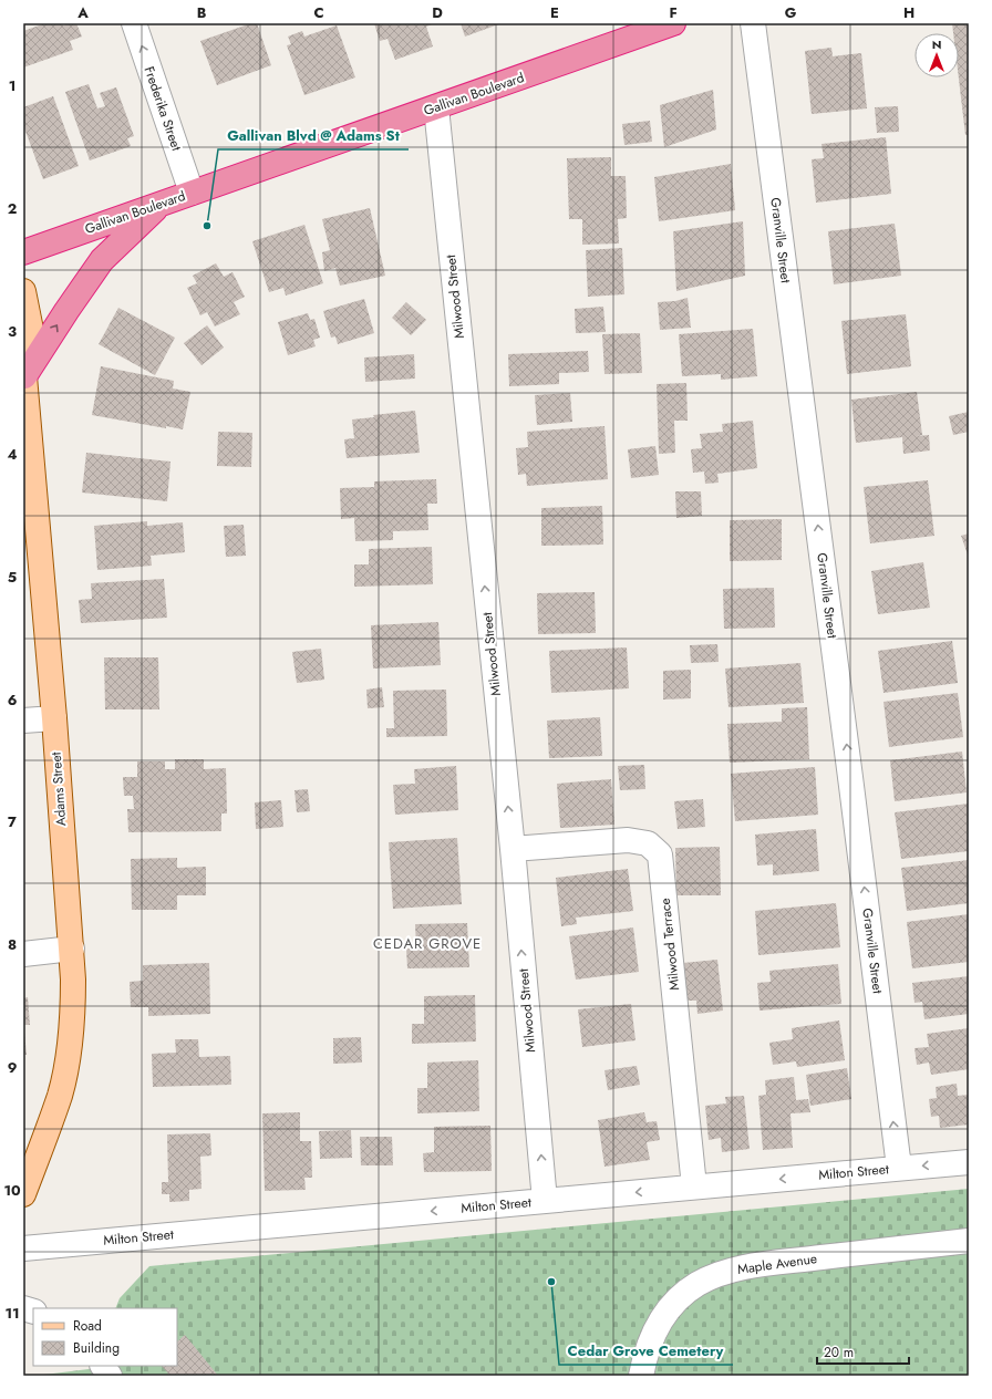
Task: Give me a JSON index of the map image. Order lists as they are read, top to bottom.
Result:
{
  "streets": {
    "highway": ["Gallivan Boulevard"],
    "main road": ["Adams Street"],
    "street": [
      "Frederika Street",
      "Granville Street",
      "Milwood Street",
      "Milwood Terrace",
      "Milton Street",
      "Maple Avenue"
    ]
  },
  "crossings": [
    ["Gallivan Boulevard", "Frederika Street"],
    ["Gallivan Boulevard", "Milwood Street"],
    ["Granville Street", "Milton Street"],
    ["Milwood Street", "Milwood Terrace"],
    ["Milwood Street", "Milton Street"],
    ["Milwood Terrace", "Milton Street"]
  ],
  "one_way": [
    "Frederika Street",
    "Granville Street",
    "Milwood Street",
    "Milton Street"
  ],
  "districts": ["CEDAR GROVE"],
  "places": ["Gallivan Blvd @ Adams St", "Cedar Grove Cemetery"],
  "legend": ["Road", "Building"],
  "scale_bar": "20 m",
  "north": "top",
  "grid": {
    "columns": [
      "A",
      "B",
      "C",
      "D",
      "E",
      "F",
      "G",
      "H"
    ],
    "rows": [
      "1",
      "2",
      "3",
      "4",
      "5",
      "6",
      "7",
      "8",
      "9",
      "10",
      "11"
    ]
  }
}
